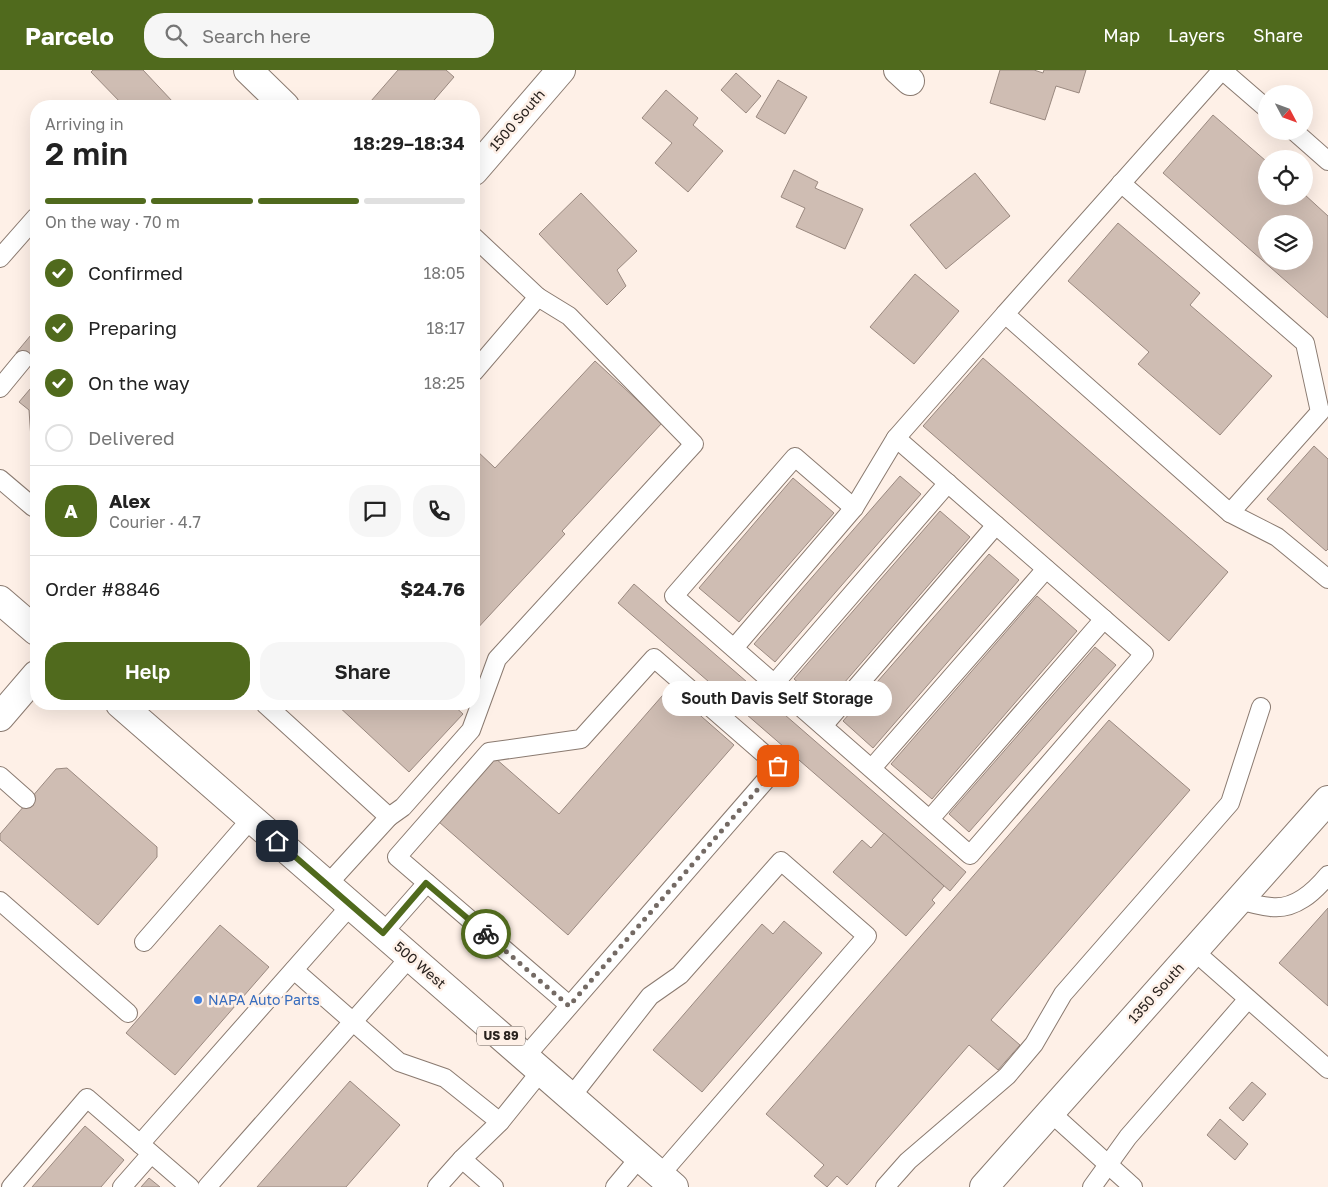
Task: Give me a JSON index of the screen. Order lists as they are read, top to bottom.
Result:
{
  "streets": {
    "street": [
      "1500 South",
      "500 West",
      "1350 South",
      "US 89"
    ]
  },
  "places": ["South Davis Self Storage", "NAPA Auto Parts"],
  "north": "bottom right",
  "page": {
    "header": "Parcelo",
    "search": "Search here",
    "nav": ["Map", "Layers", "Share"],
    "heading": ["2 min", "Arriving in", "18:29–18:34"],
    "panel": [
      "Alex",
      "Courier · 4.7",
      "Order #8846",
      "$24.76"
    ],
    "bar": "On the way · 70 m",
    "list": [
      ["Confirmed", "18:05"],
      ["Preparing", "18:17"],
      ["On the way", "18:25"],
      "Delivered"
    ],
    "round": "A",
    "buttons": ["Help", "Share"],
    "bubble": "South Davis Self Storage"
  }
}
